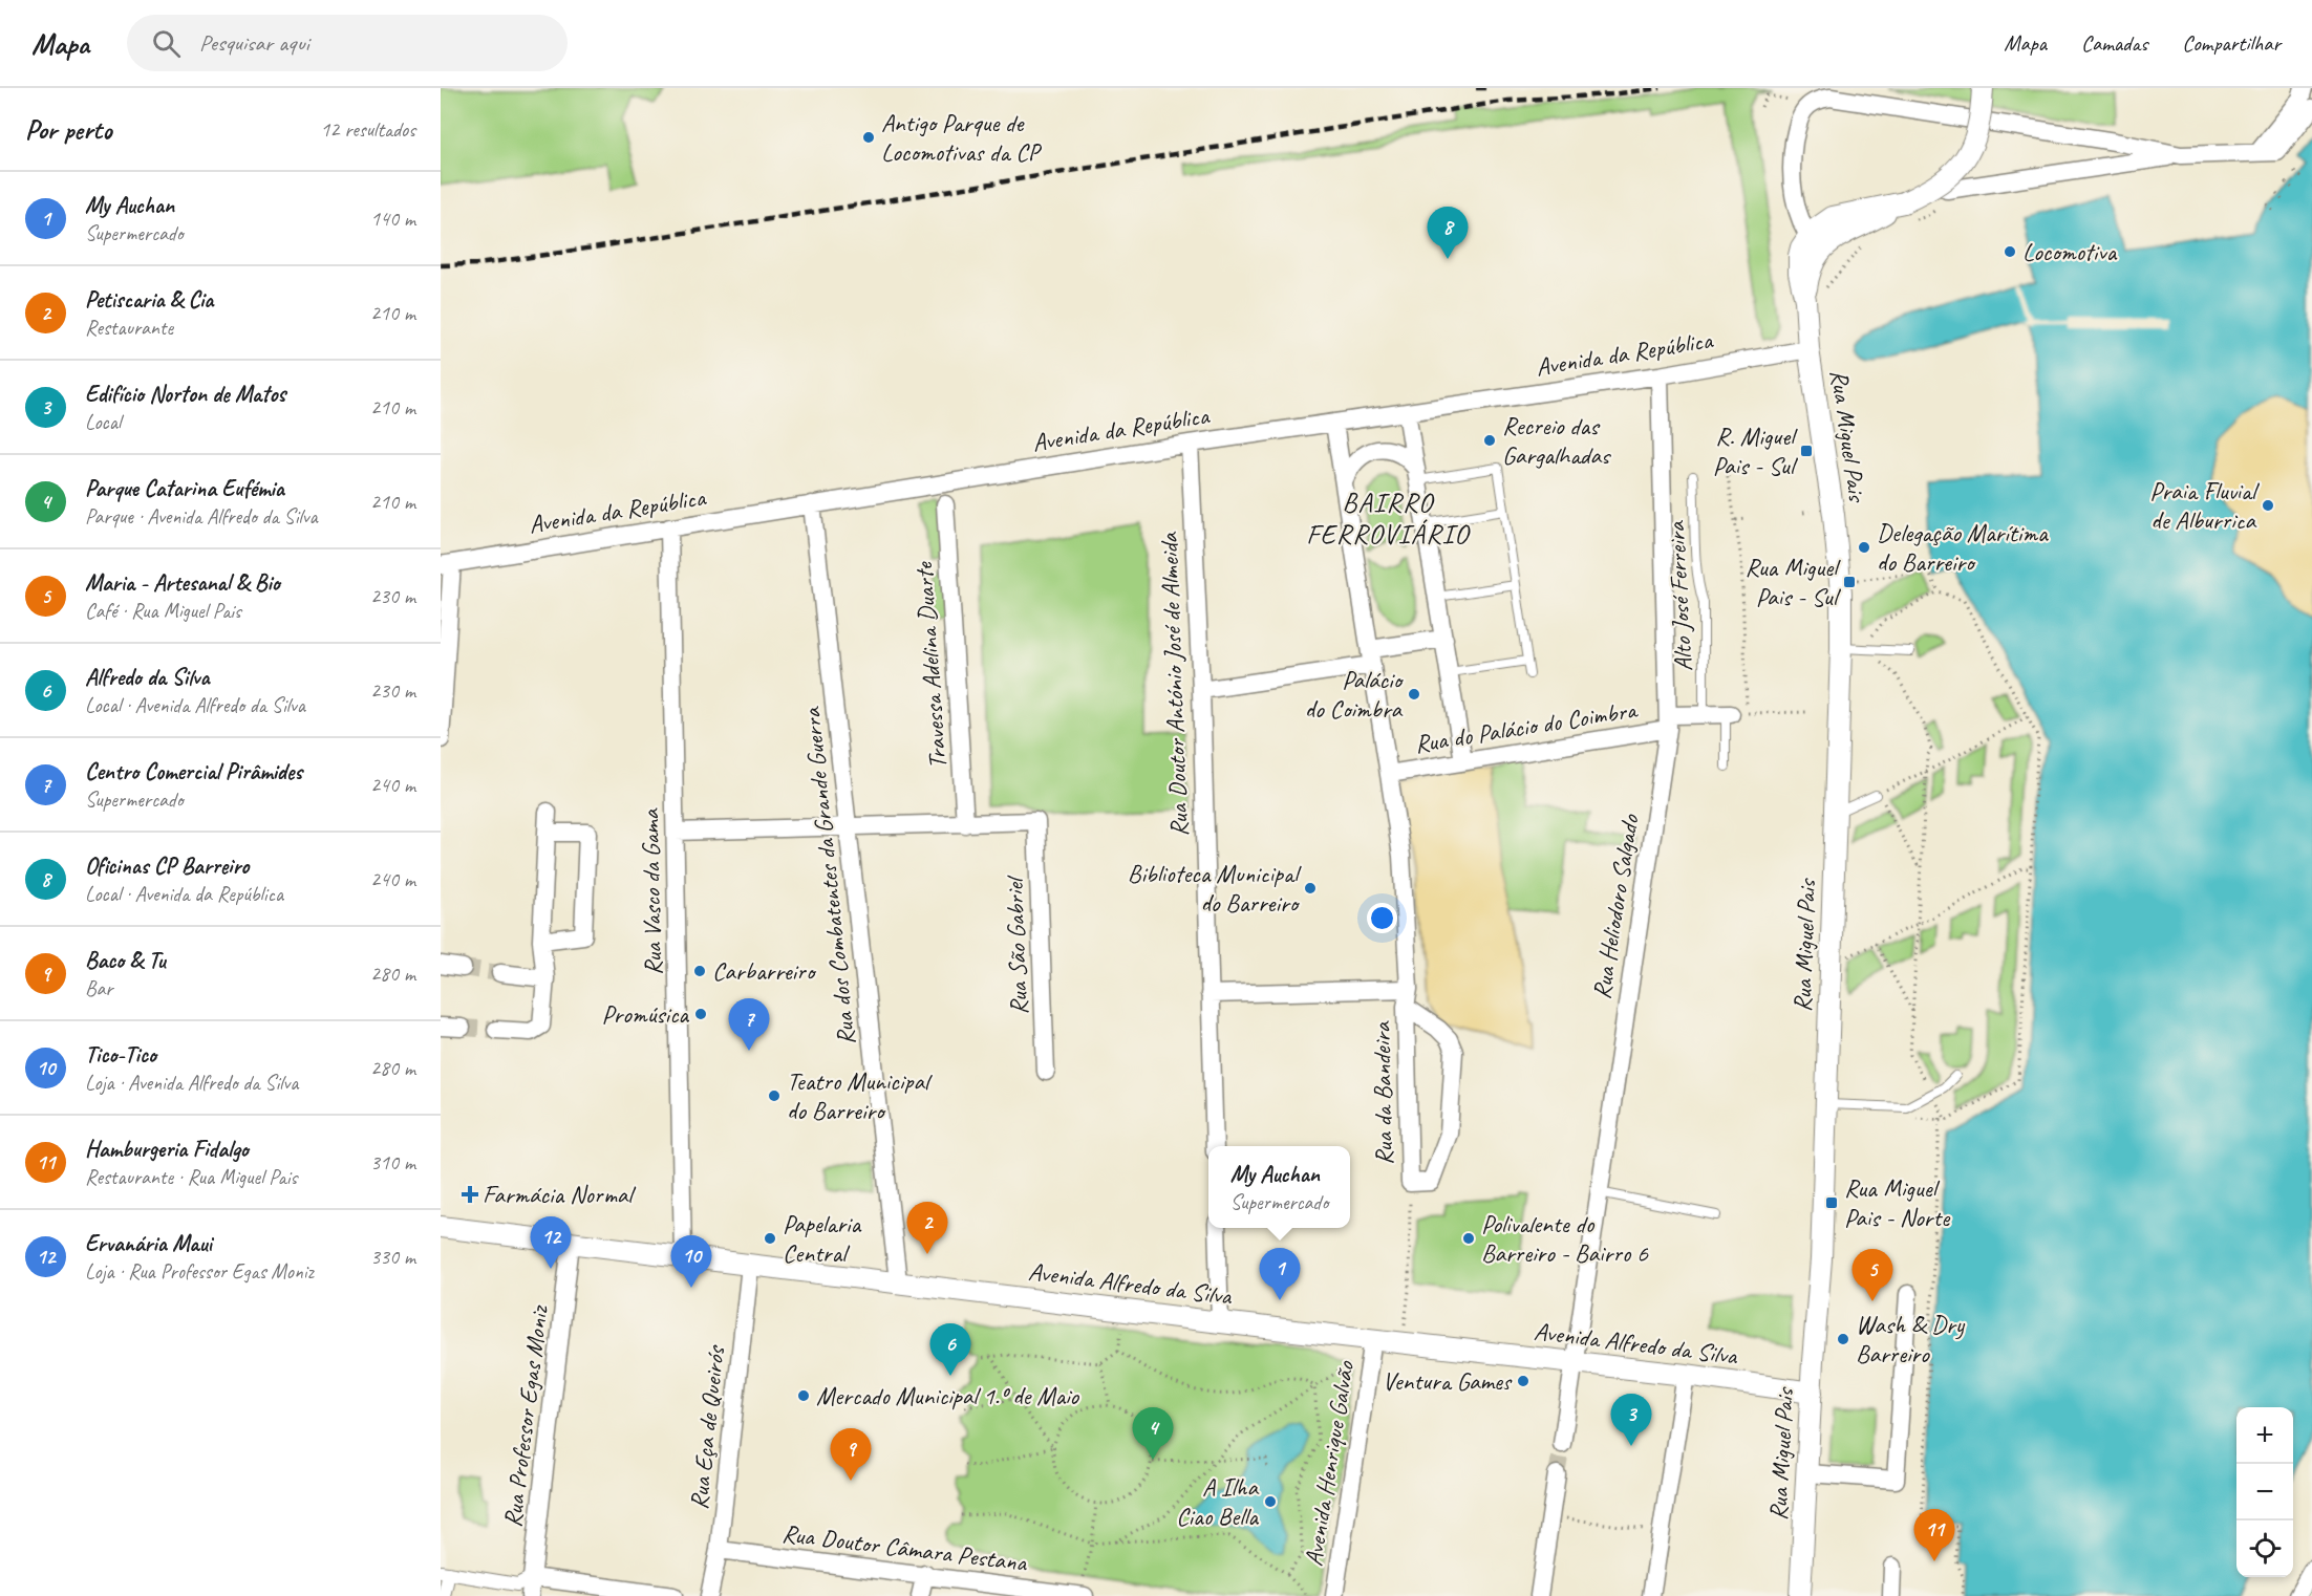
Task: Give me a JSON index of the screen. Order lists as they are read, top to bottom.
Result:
{
  "streets": {
    "street": [
      "Avenida da República",
      "Rua Miguel Pais",
      "Travessa Adelina Duarte",
      "Rua Doutor António José de Almeida",
      "Rua do Palácio do Coimbra",
      "Rua dos Combatentes da Grande Guerra",
      "Rua Vasco da Gama",
      "Rua Heliodoro Salgado",
      "Rua São Gabriel",
      "Rua da Bandeira",
      "Avenida Alfredo da Silva",
      "Rua Professor Egas Moniz",
      "Rua Eça de Queirós",
      "Avenida Henrique Galvão",
      "Rua Doutor Câmara Pestana"
    ],
    "lane": ["Alto José Ferreira"]
  },
  "crossings": [
    ["Avenida da República", "Rua Miguel Pais"],
    ["Avenida da República", "Rua Doutor António José de Almeida"],
    ["Avenida da República", "Rua dos Combatentes da Grande Guerra"],
    ["Avenida da República", "Rua Vasco da Gama"],
    ["Avenida da República", "Rua Heliodoro Salgado"],
    ["Avenida da República", "Rua da Bandeira"],
    ["Rua Miguel Pais", "Avenida Alfredo da Silva"],
    ["Alto José Ferreira", "Rua do Palácio do Coimbra"],
    ["Travessa Adelina Duarte", "Rua São Gabriel"],
    ["Rua Doutor António José de Almeida", "Rua da Bandeira"],
    ["Rua do Palácio do Coimbra", "Rua Heliodoro Salgado"],
    ["Rua do Palácio do Coimbra", "Rua da Bandeira"],
    ["Rua dos Combatentes da Grande Guerra", "Avenida Alfredo da Silva"],
    ["Rua Vasco da Gama", "Avenida Alfredo da Silva"],
    ["Rua Heliodoro Salgado", "Avenida Alfredo da Silva"],
    ["Avenida Alfredo da Silva", "Rua Professor Egas Moniz"],
    ["Avenida Alfredo da Silva", "Rua Eça de Queirós"],
    ["Avenida Alfredo da Silva", "Avenida Henrique Galvão"],
    ["Rua Eça de Queirós", "Rua Doutor Câmara Pestana"]
  ],
  "districts": ["BAIRRO FERROVIÁRIO"],
  "places": {
    "other": [
      "Antigo Parque de Locomotivas da CP",
      "Locomotiva",
      "Recreio das Gargalhadas",
      "Praia Fluvial de Alburrica",
      "Delegação Marítima do Barreiro",
      "Palácio do Coimbra",
      "Biblioteca Municipal do Barreiro",
      "Carbarreiro",
      "Promúsica",
      "Teatro Municipal do Barreiro",
      "Papelaria Central",
      "Polivalente do Barreiro - Bairro 6",
      "Wash & Dry Barreiro",
      "Ventura Games",
      "Mercado Municipal 1.º de Maio",
      "A Ilha Ciao Bella"
    ],
    "transit": ["R. Miguel Pais - Sul", "Rua Miguel Pais - Sul", "Rua Miguel Pais - Norte"],
    "health": ["Farmácia Normal"]
  },
  "page": {
    "header": "Mapa",
    "search": "Pesquisar aqui",
    "nav": ["Mapa", "Camadas", "Compartilhar"],
    "heading": ["Por perto", "12 resultados"],
    "list": [
      {
        "mark": "1",
        "name": "My Auchan",
        "note": "Supermercado",
        "value": "140 m"
      },
      {
        "mark": "2",
        "name": "Petiscaria & Cia",
        "note": "Restaurante",
        "value": "210 m"
      },
      {
        "mark": "3",
        "name": "Edifício Norton de Matos",
        "note": "Local",
        "value": "210 m"
      },
      {
        "mark": "4",
        "name": "Parque Catarina Eufémia",
        "note": "Parque · Avenida Alfredo da Silva",
        "value": "210 m"
      },
      {
        "mark": "5",
        "name": "Maria - Artesanal & Bio",
        "note": "Café · Rua Miguel Pais",
        "value": "230 m"
      },
      {
        "mark": "6",
        "name": "Alfredo da Silva",
        "note": "Local · Avenida Alfredo da Silva",
        "value": "230 m"
      },
      {
        "mark": "7",
        "name": "Centro Comercial Pirâmides",
        "note": "Supermercado",
        "value": "240 m"
      },
      {
        "mark": "8",
        "name": "Oficinas CP Barreiro",
        "note": "Local · Avenida da República",
        "value": "240 m"
      },
      {
        "mark": "9",
        "name": "Baco & Tu",
        "note": "Bar",
        "value": "280 m"
      },
      {
        "mark": "10",
        "name": "Tico-Tico",
        "note": "Loja · Avenida Alfredo da Silva",
        "value": "280 m"
      },
      {
        "mark": "11",
        "name": "Hamburgeria Fidalgo",
        "note": "Restaurante · Rua Miguel Pais",
        "value": "310 m"
      },
      {
        "mark": "12",
        "name": "Ervanária Maui",
        "note": "Loja · Rua Professor Egas Moniz",
        "value": "330 m"
      }
    ],
    "pins": [
      "8",
      "7",
      "2",
      "12",
      "10",
      "1",
      "5",
      "6",
      "3",
      "4",
      "9",
      "11"
    ],
    "popup": ["My Auchan", "Supermercado"],
    "map_buttons": ["+", "−"]
  }
}
